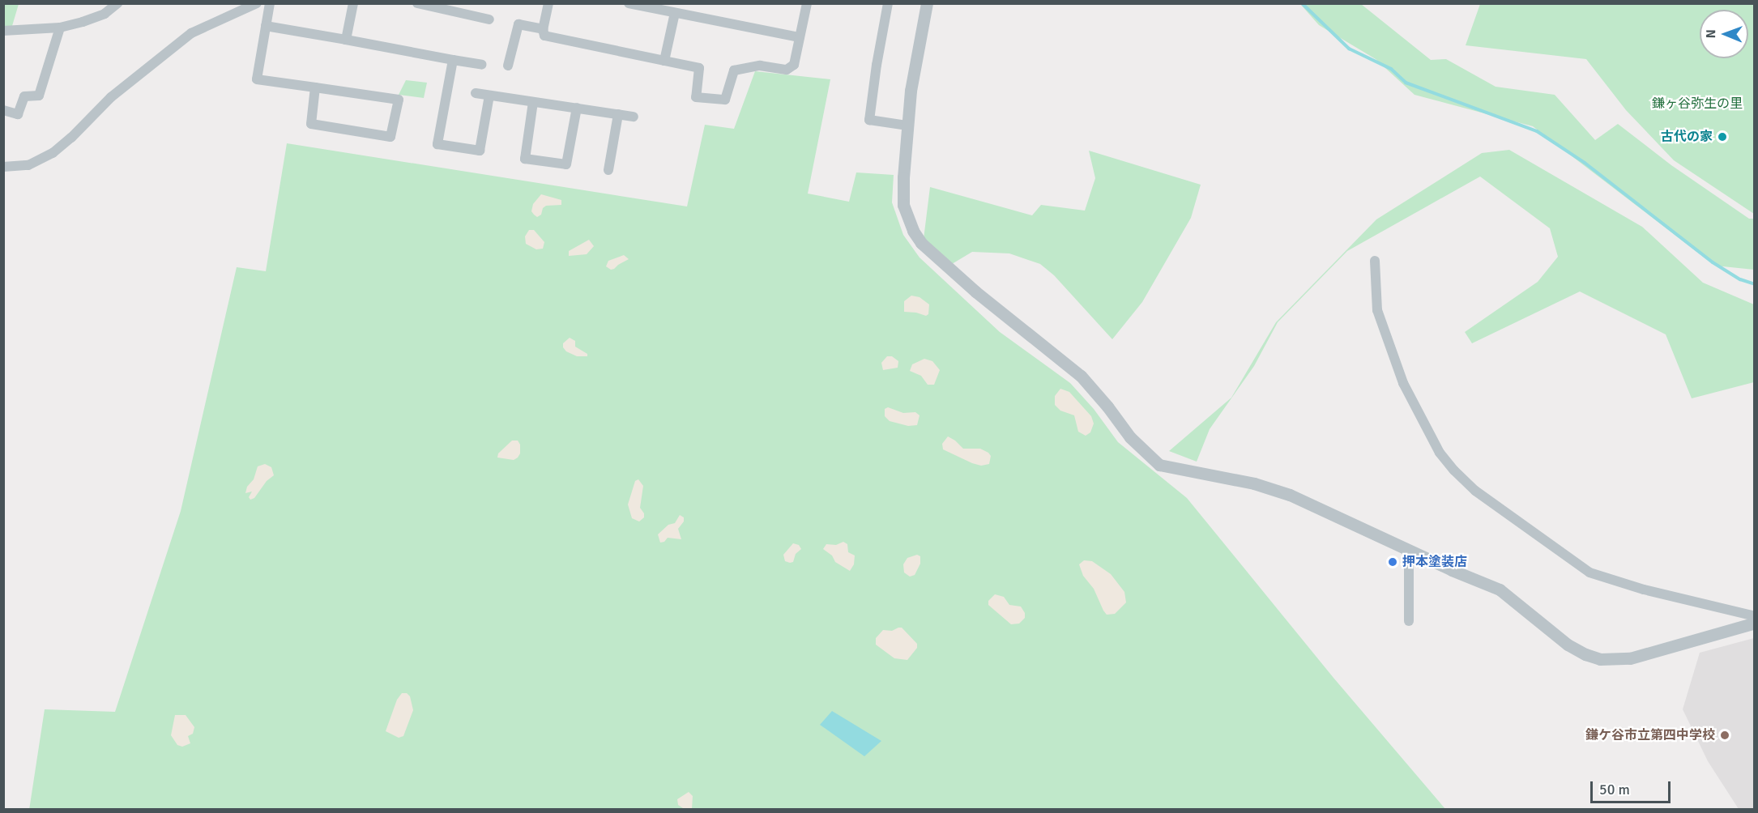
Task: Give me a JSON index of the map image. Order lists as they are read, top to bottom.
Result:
{
  "parks": ["鎌ヶ谷弥生の里"],
  "places": ["古代の家", "押本塗装店", "鎌ケ谷市立第四中学校"],
  "scale_bar": "50 m",
  "north": "left"
}
